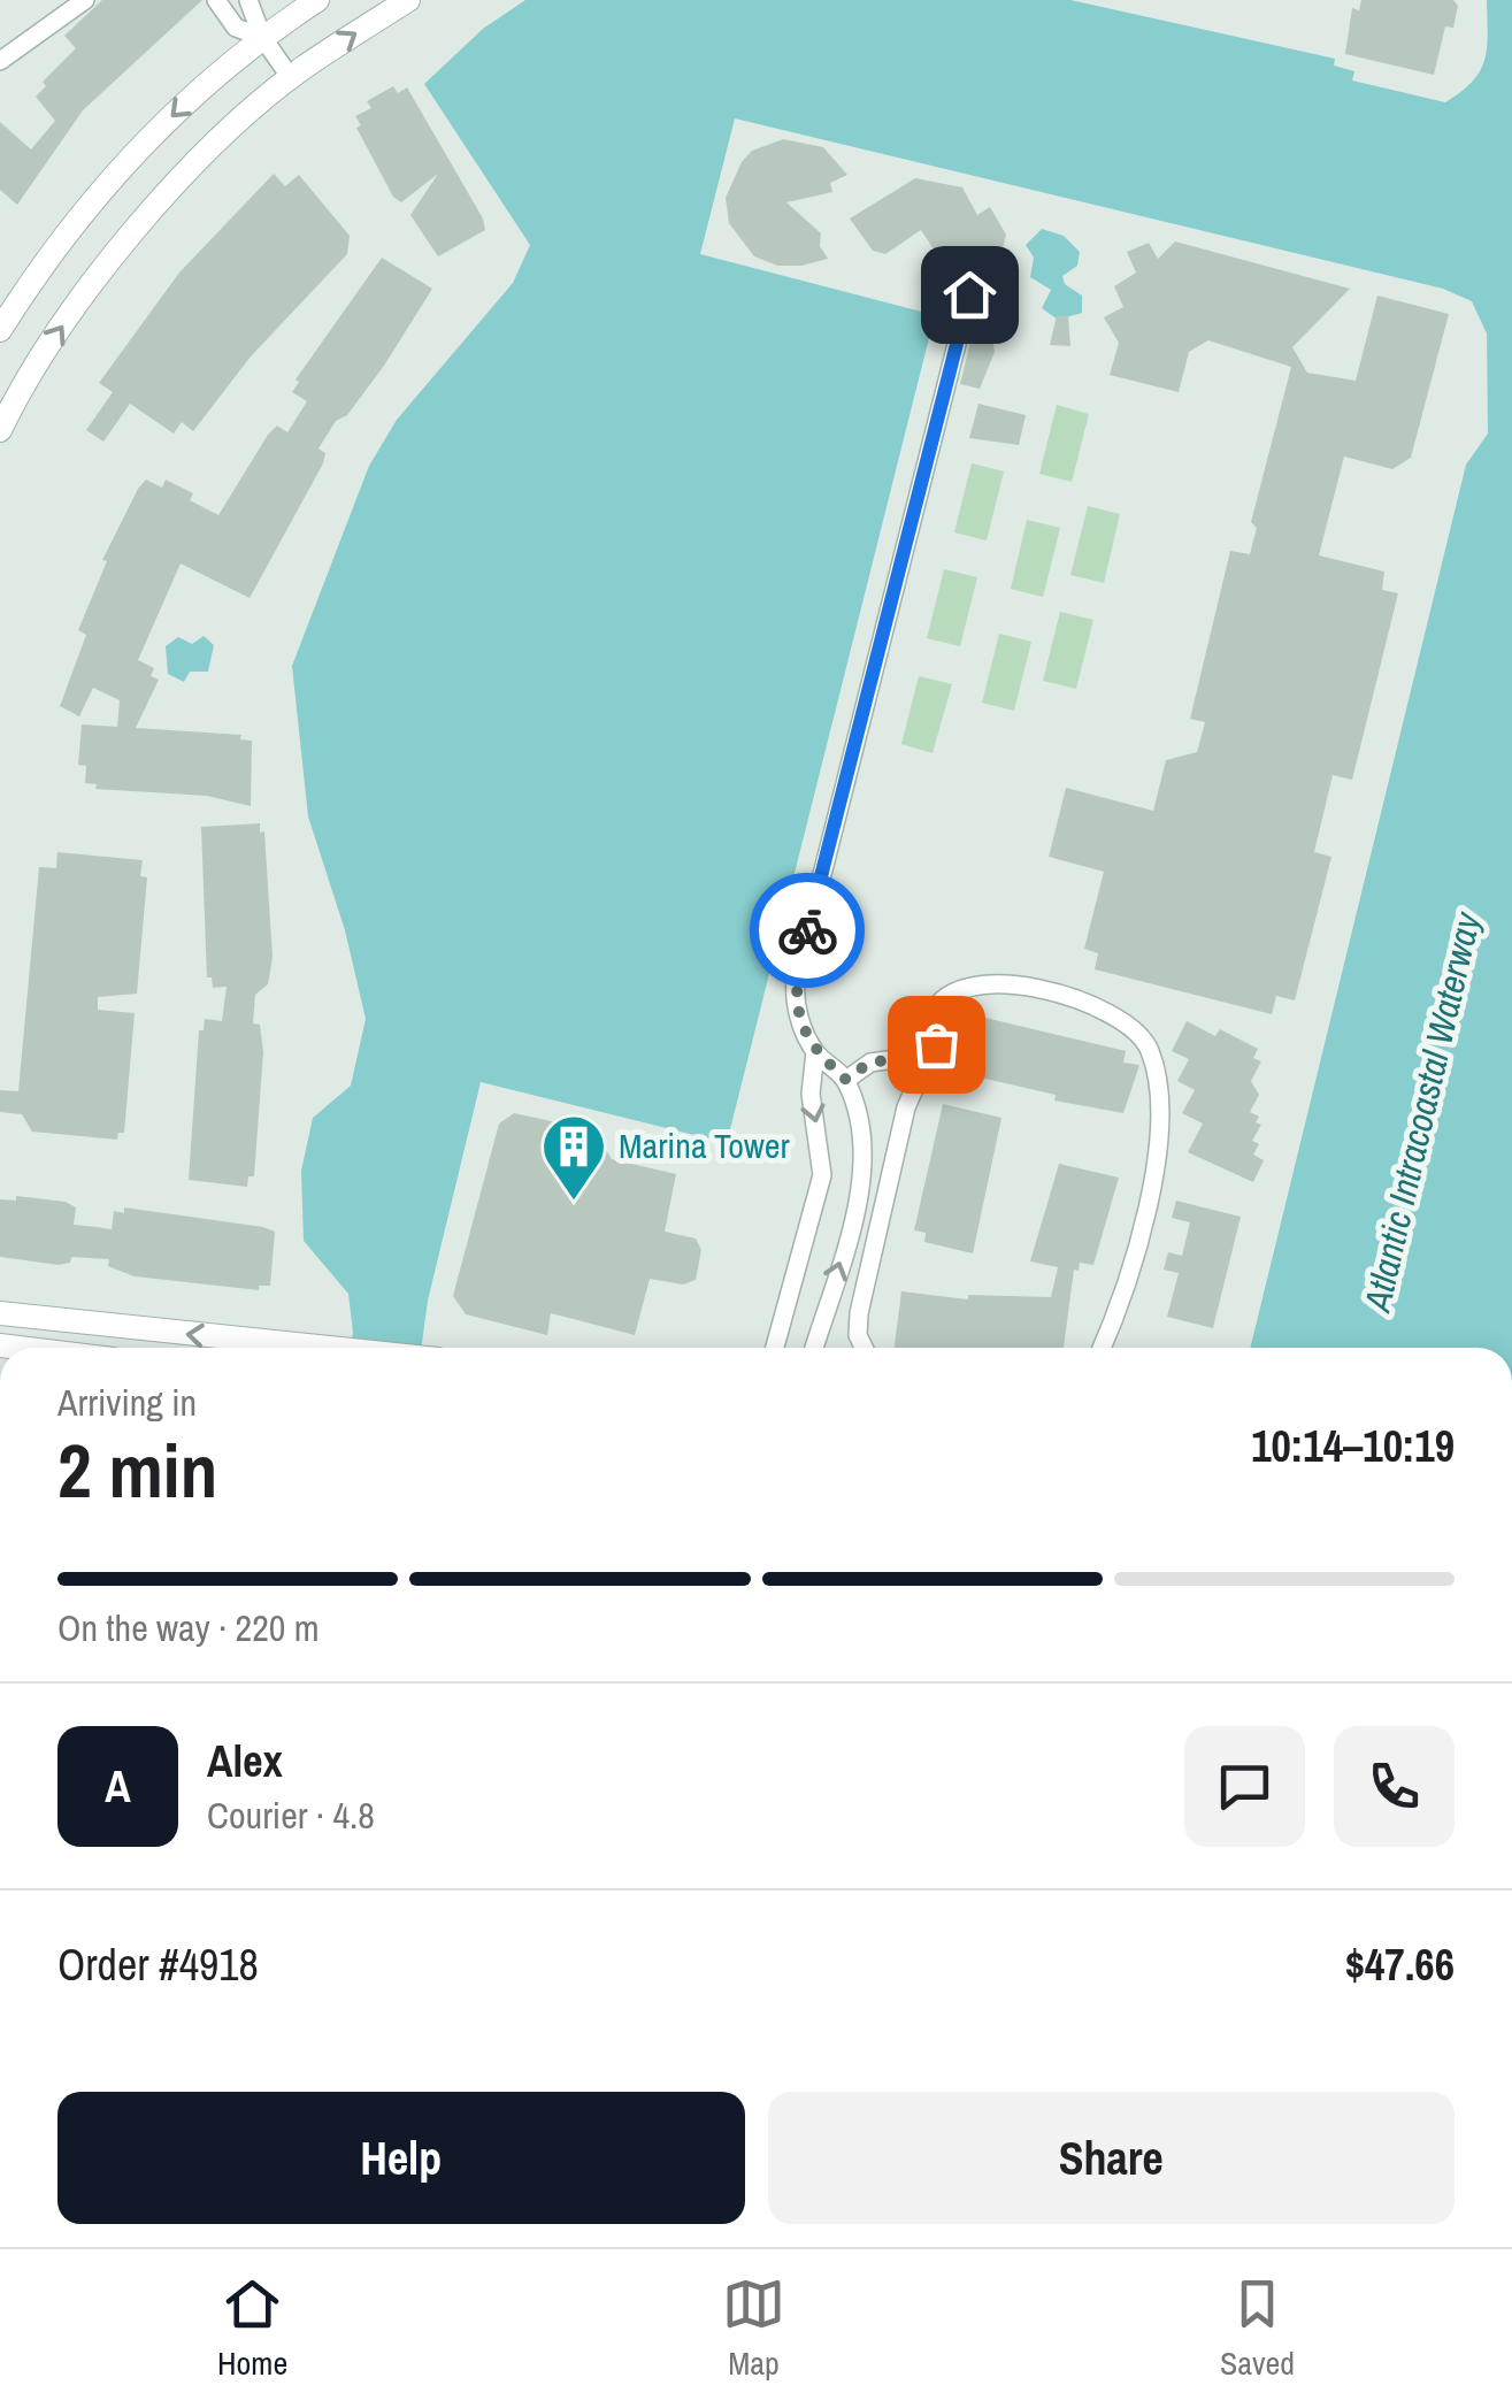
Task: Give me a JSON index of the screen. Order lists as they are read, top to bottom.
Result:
{
  "water": ["Atlantic Intracoastal Waterway"],
  "places": {
    "building": ["Marina Tower"]
  },
  "page": {
    "heading": ["2 min", "Arriving in", "10:14–10:19"],
    "panel": [
      "Alex",
      "Courier · 4.8",
      "Order #4918",
      "$47.66"
    ],
    "bar": "On the way · 220 m",
    "round": "A",
    "buttons": ["Help", "Share"],
    "tabs": ["Home", "Map", "Saved"]
  }
}
